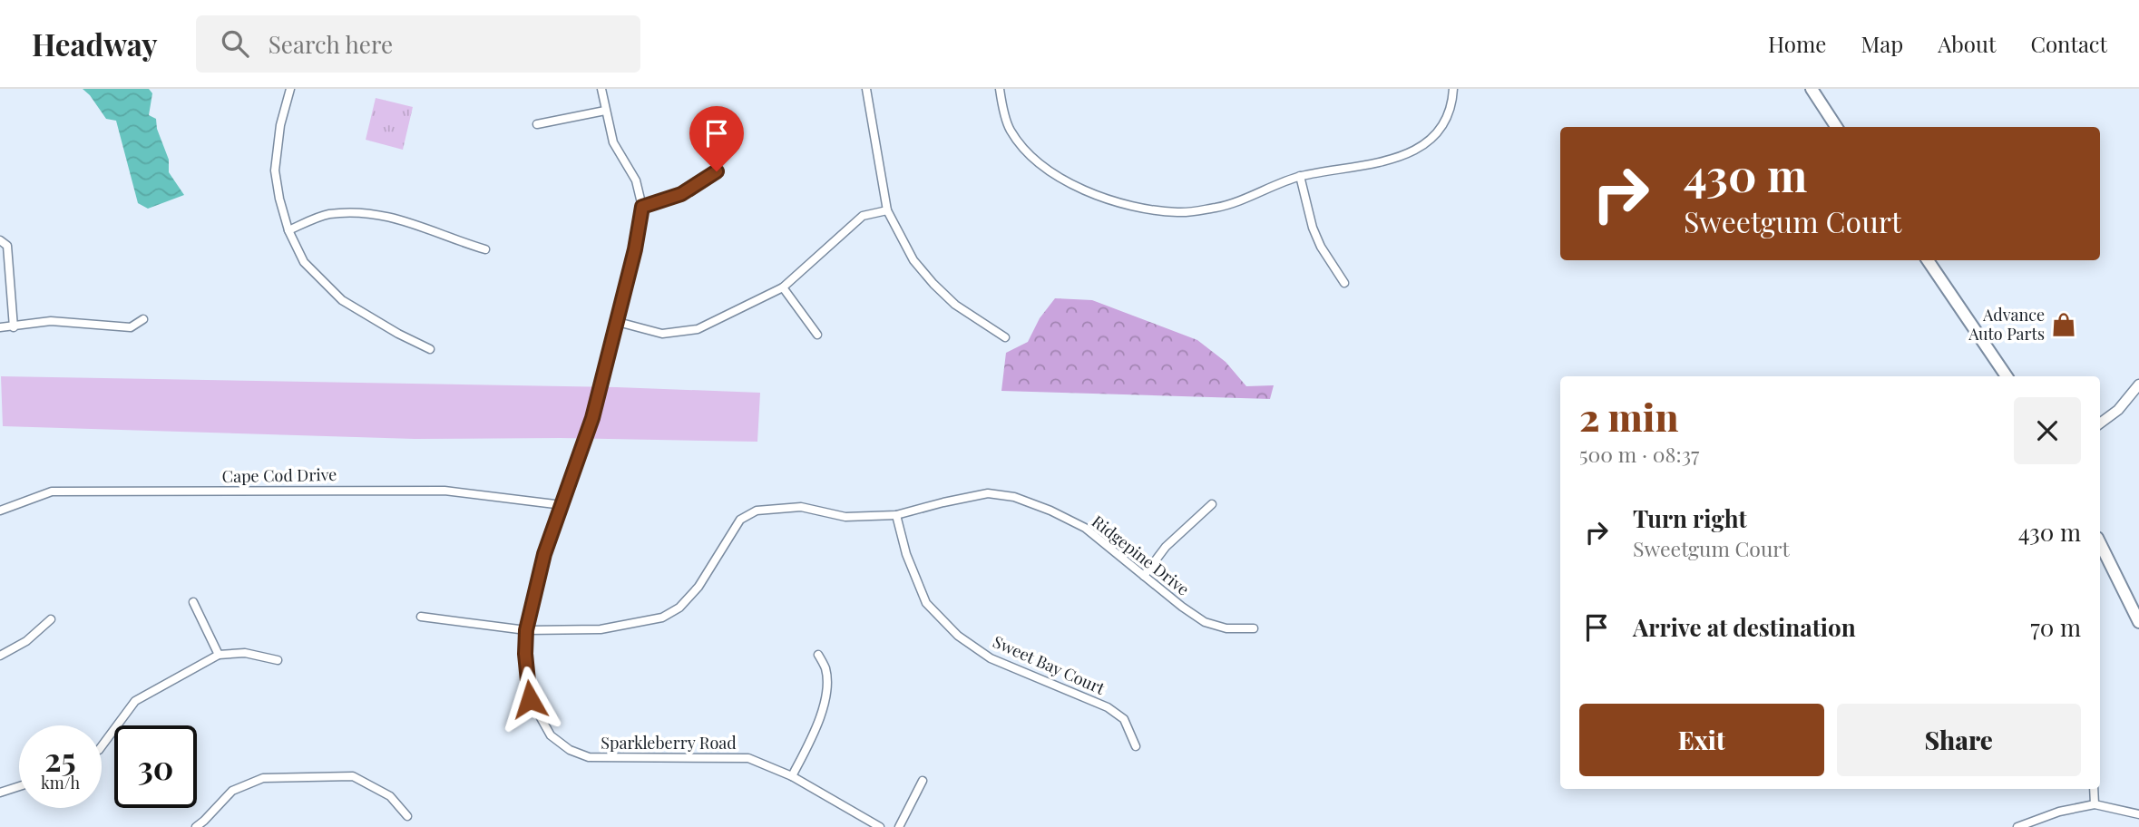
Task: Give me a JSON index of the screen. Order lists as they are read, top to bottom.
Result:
{
  "streets": {
    "street": [
      "Cape Cod Drive",
      "Ridgepine Drive",
      "Sweet Bay Court",
      "Sparkleberry Road"
    ]
  },
  "crossings": [
    ["Cape Cod Drive", "Sparkleberry Road"],
    ["Ridgepine Drive", "Sweet Bay Court"],
    ["Ridgepine Drive", "Sparkleberry Road"]
  ],
  "places": {
    "shop": ["Advance Auto Parts"]
  },
  "page": {
    "header": "Headway",
    "search": "Search here",
    "nav": [
      "Home",
      "Map",
      "About",
      "Contact"
    ],
    "turn": ["430 m", "Sweetgum Court"],
    "heading": ["2 min", "500 m · 08:37"],
    "list": [
      {
        "name": "Turn right",
        "note": "Sweetgum Court",
        "value": "430 m"
      },
      {
        "name": "Arrive at destination",
        "value": "70 m"
      }
    ],
    "buttons": ["Exit", "Share"],
    "speed": "25 km/h",
    "limit": "30"
  }
}
